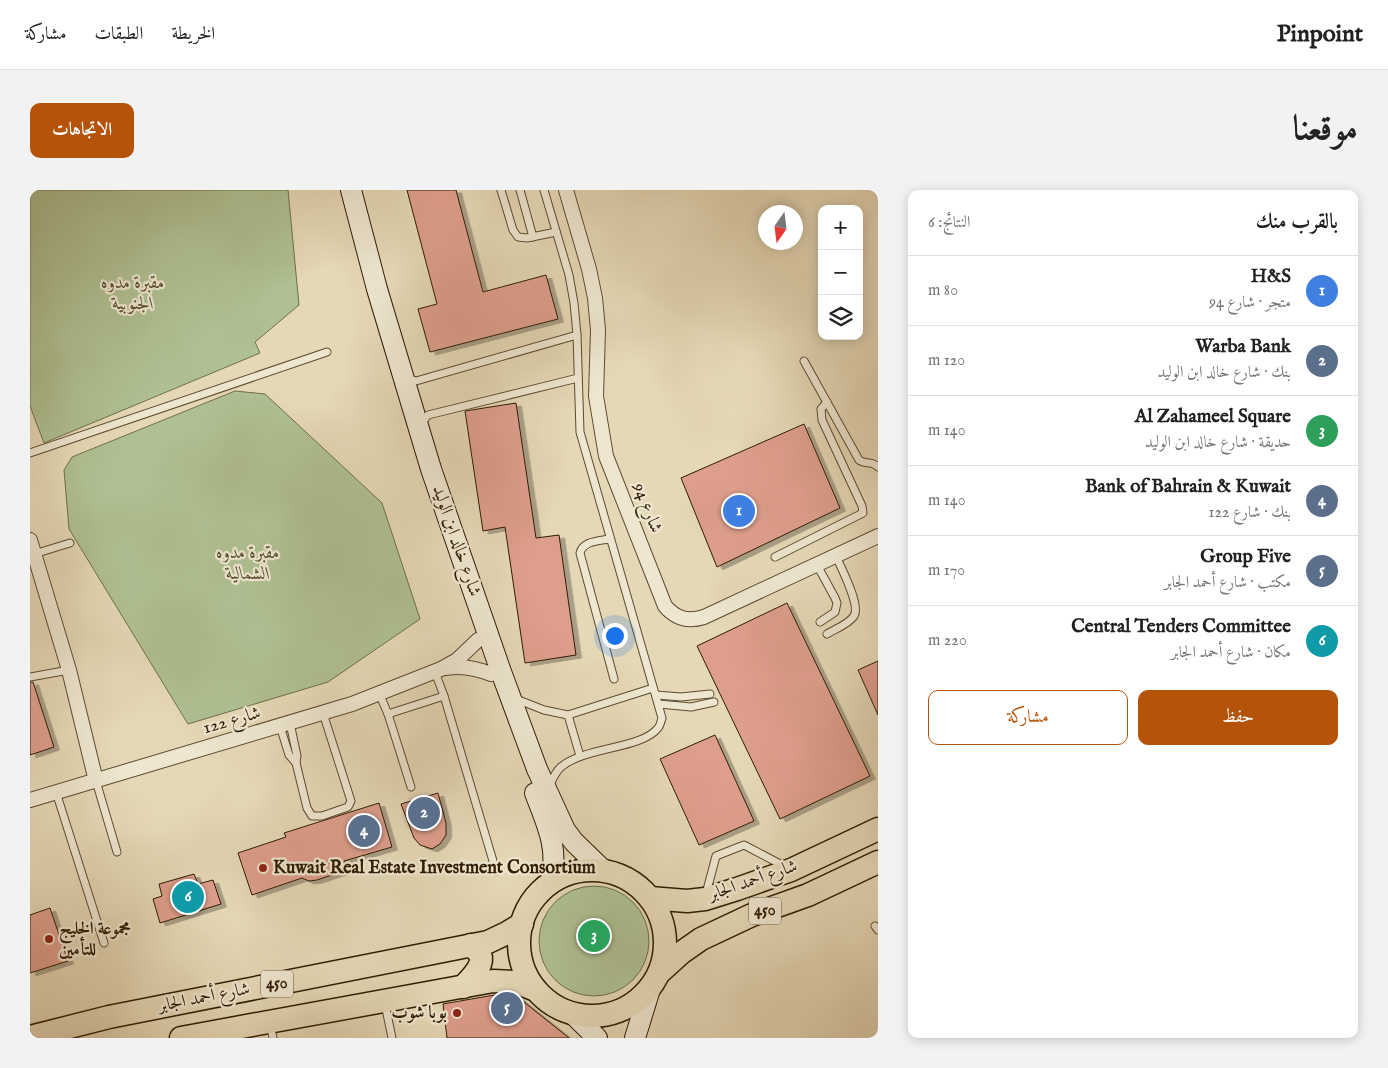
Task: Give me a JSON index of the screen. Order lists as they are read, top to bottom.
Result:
{
  "streets": {
    "main road": ["شارع خالد ابن الوليد", "شارع أحمد الجابر", "450"],
    "street": ["شارع 94", "شارع 122"]
  },
  "crossings": [
    ["شارع خالد ابن الوليد", "شارع 122"],
    ["شارع خالد ابن الوليد", "شارع أحمد الجابر"],
    ["شارع خالد ابن الوليد", "450"],
    ["شارع أحمد الجابر", "450"]
  ],
  "parks": ["مقبرة مدوه الجنوبية", "مقبرة مدوه الشمالية"],
  "places": ["Kuwait Real Estate Investment Consortium", "مجموعة الخليج للتأمين", "بوبا شوب"],
  "north": "bottom",
  "page": {
    "header": "Pinpoint",
    "nav": ["الخريطة", "الطبقات", "مشاركة"],
    "title": "موقعنا",
    "buttons": [
      "الاتجاهات",
      ["حفظ", "مشاركة"]
    ],
    "heading": ["بالقرب منك", "النتائج: 6"],
    "map_buttons": ["+", "−"],
    "list": [
      {
        "mark": "1",
        "name": "H&S",
        "note": "متجر · شارع 94",
        "value": "80 m"
      },
      {
        "mark": "2",
        "name": "Warba Bank",
        "note": "بنك · شارع خالد ابن الوليد",
        "value": "120 m"
      },
      {
        "mark": "3",
        "name": "Al Zahameel Square",
        "note": "حديقة · شارع خالد ابن الوليد",
        "value": "140 m"
      },
      {
        "mark": "4",
        "name": "Bank of Bahrain & Kuwait",
        "note": "بنك · شارع 122",
        "value": "140 m"
      },
      {
        "mark": "5",
        "name": "Group Five",
        "note": "مكتب · شارع أحمد الجابر",
        "value": "170 m"
      },
      {
        "mark": "6",
        "name": "Central Tenders Committee",
        "note": "مكان · شارع أحمد الجابر",
        "value": "220 m"
      }
    ],
    "pins": [
      "1",
      "2",
      "4",
      "6",
      "3",
      "5"
    ]
  }
}
